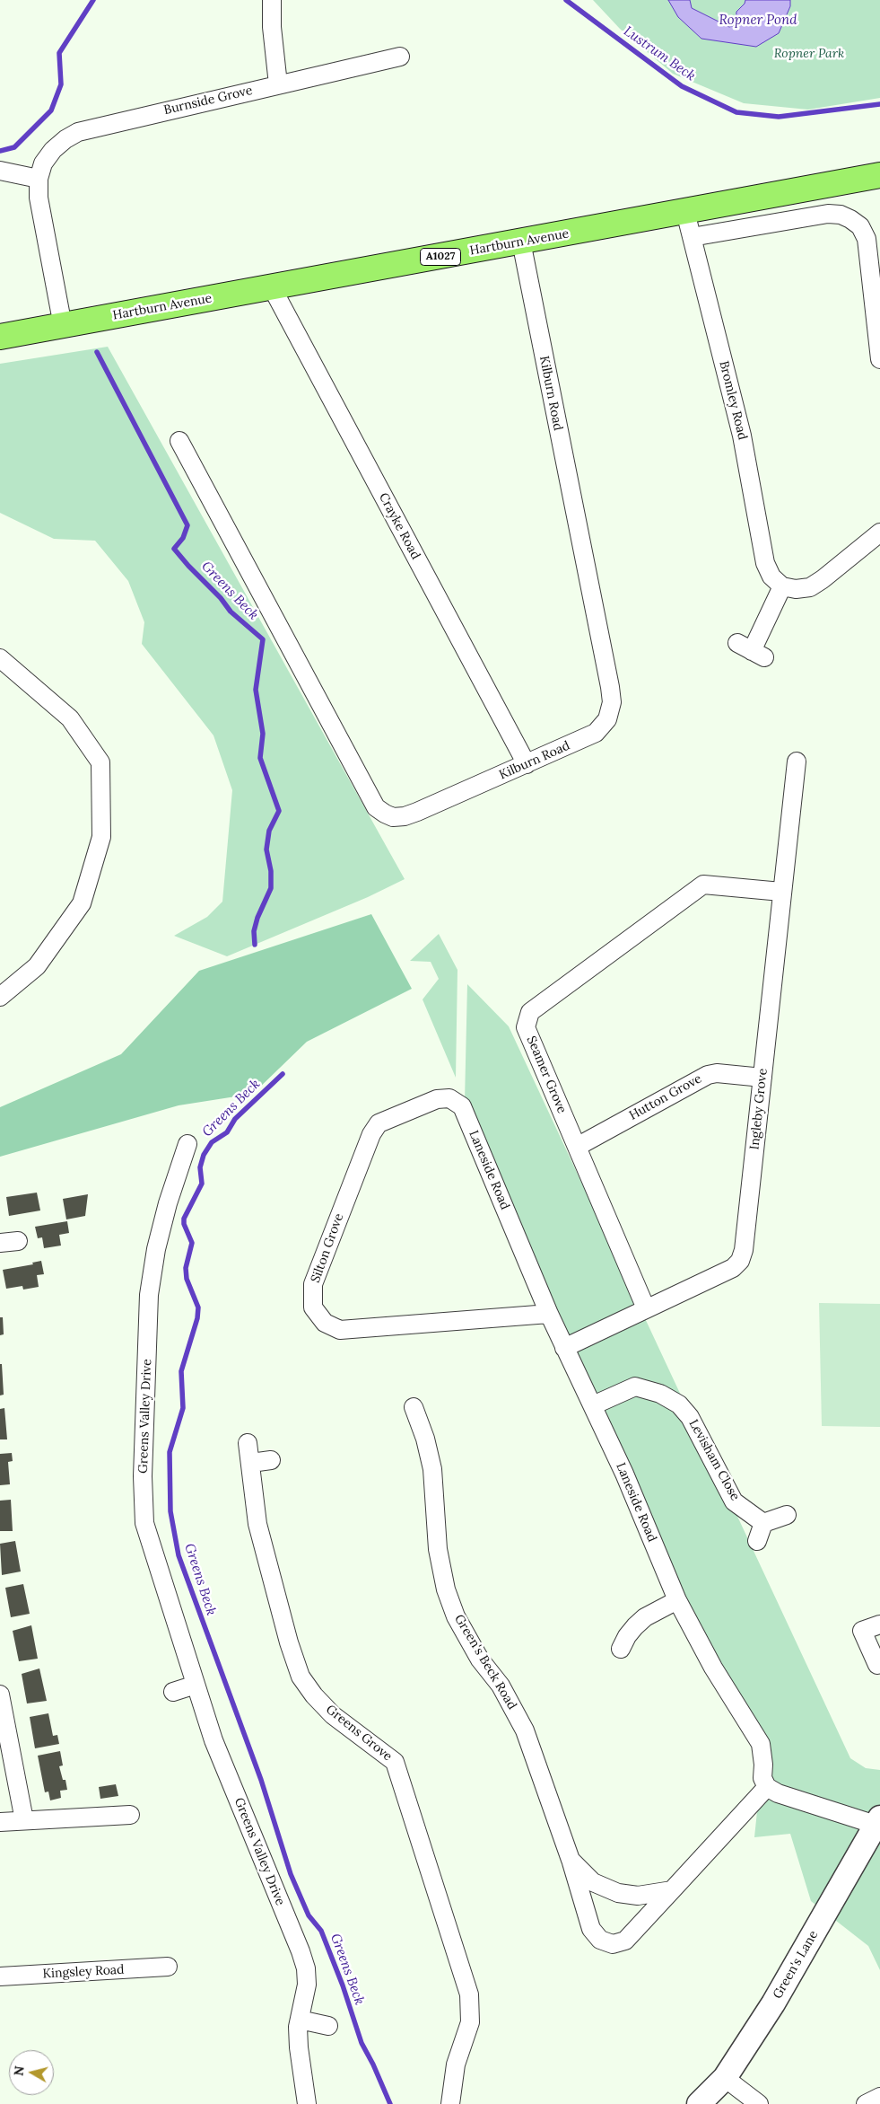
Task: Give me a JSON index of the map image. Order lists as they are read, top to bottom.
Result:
{
  "streets": {
    "main road": ["Hartburn Avenue", "A1027"],
    "street": [
      "Burnside Grove",
      "Kilburn Road",
      "Bromley Road",
      "Crayke Road",
      "Seamer Grove",
      "Hutton Grove",
      "Ingleby Grove",
      "Laneside Road",
      "Silton Grove",
      "Greens Valley Drive",
      "Levisham Close",
      "Green's Beck Road",
      "Greens Grove",
      "Green's Lane",
      "Kingsley Road"
    ]
  },
  "crossings": [
    ["Burnside Grove", "Hartburn Avenue"],
    ["Hartburn Avenue", "Kilburn Road"],
    ["Hartburn Avenue", "Bromley Road"],
    ["Hartburn Avenue", "Crayke Road"],
    ["Kilburn Road", "Crayke Road"],
    ["Seamer Grove", "Hutton Grove"],
    ["Seamer Grove", "Ingleby Grove"],
    ["Hutton Grove", "Ingleby Grove"],
    ["Ingleby Grove", "Laneside Road"],
    ["Laneside Road", "Silton Grove"],
    ["Laneside Road", "Levisham Close"],
    ["Laneside Road", "Green's Beck Road"]
  ],
  "water": ["Ropner Pond", "Lustrum Beck", "Greens Beck"],
  "parks": ["Ropner Park"],
  "north": "left"
}
